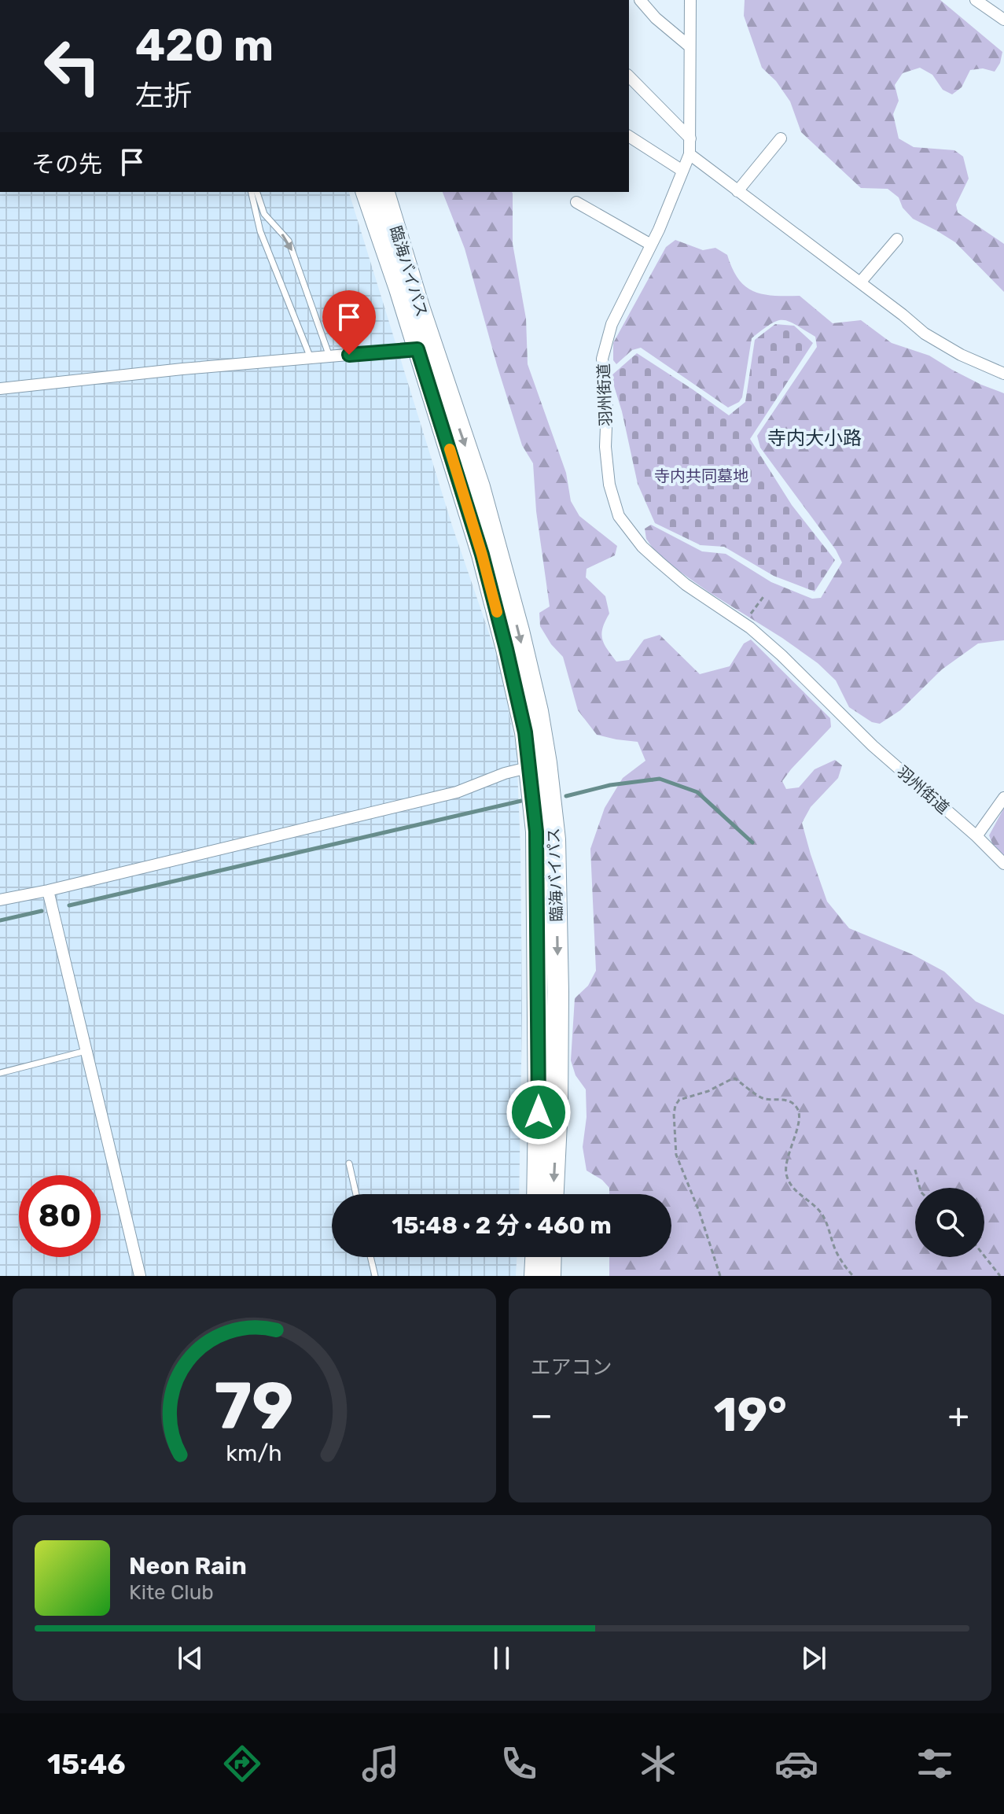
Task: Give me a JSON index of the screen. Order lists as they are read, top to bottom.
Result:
{
  "streets": {
    "highway": ["臨海バイパス"],
    "street": ["羽州街道"]
  },
  "districts": ["寺内大小路"],
  "parks": ["寺内共同墓地"],
  "page": {
    "turn": ["420 m", "左折"],
    "then": "その先",
    "limit": "80",
    "trip": "15:48 · 2 分 · 460 m",
    "tile": "エアコン",
    "heat": ["−", "19°", "+"],
    "song": ["Neon Rain", "Kite Club"],
    "tabs": "15:46",
    "gauge": ["79", "km/h"]
  }
}
